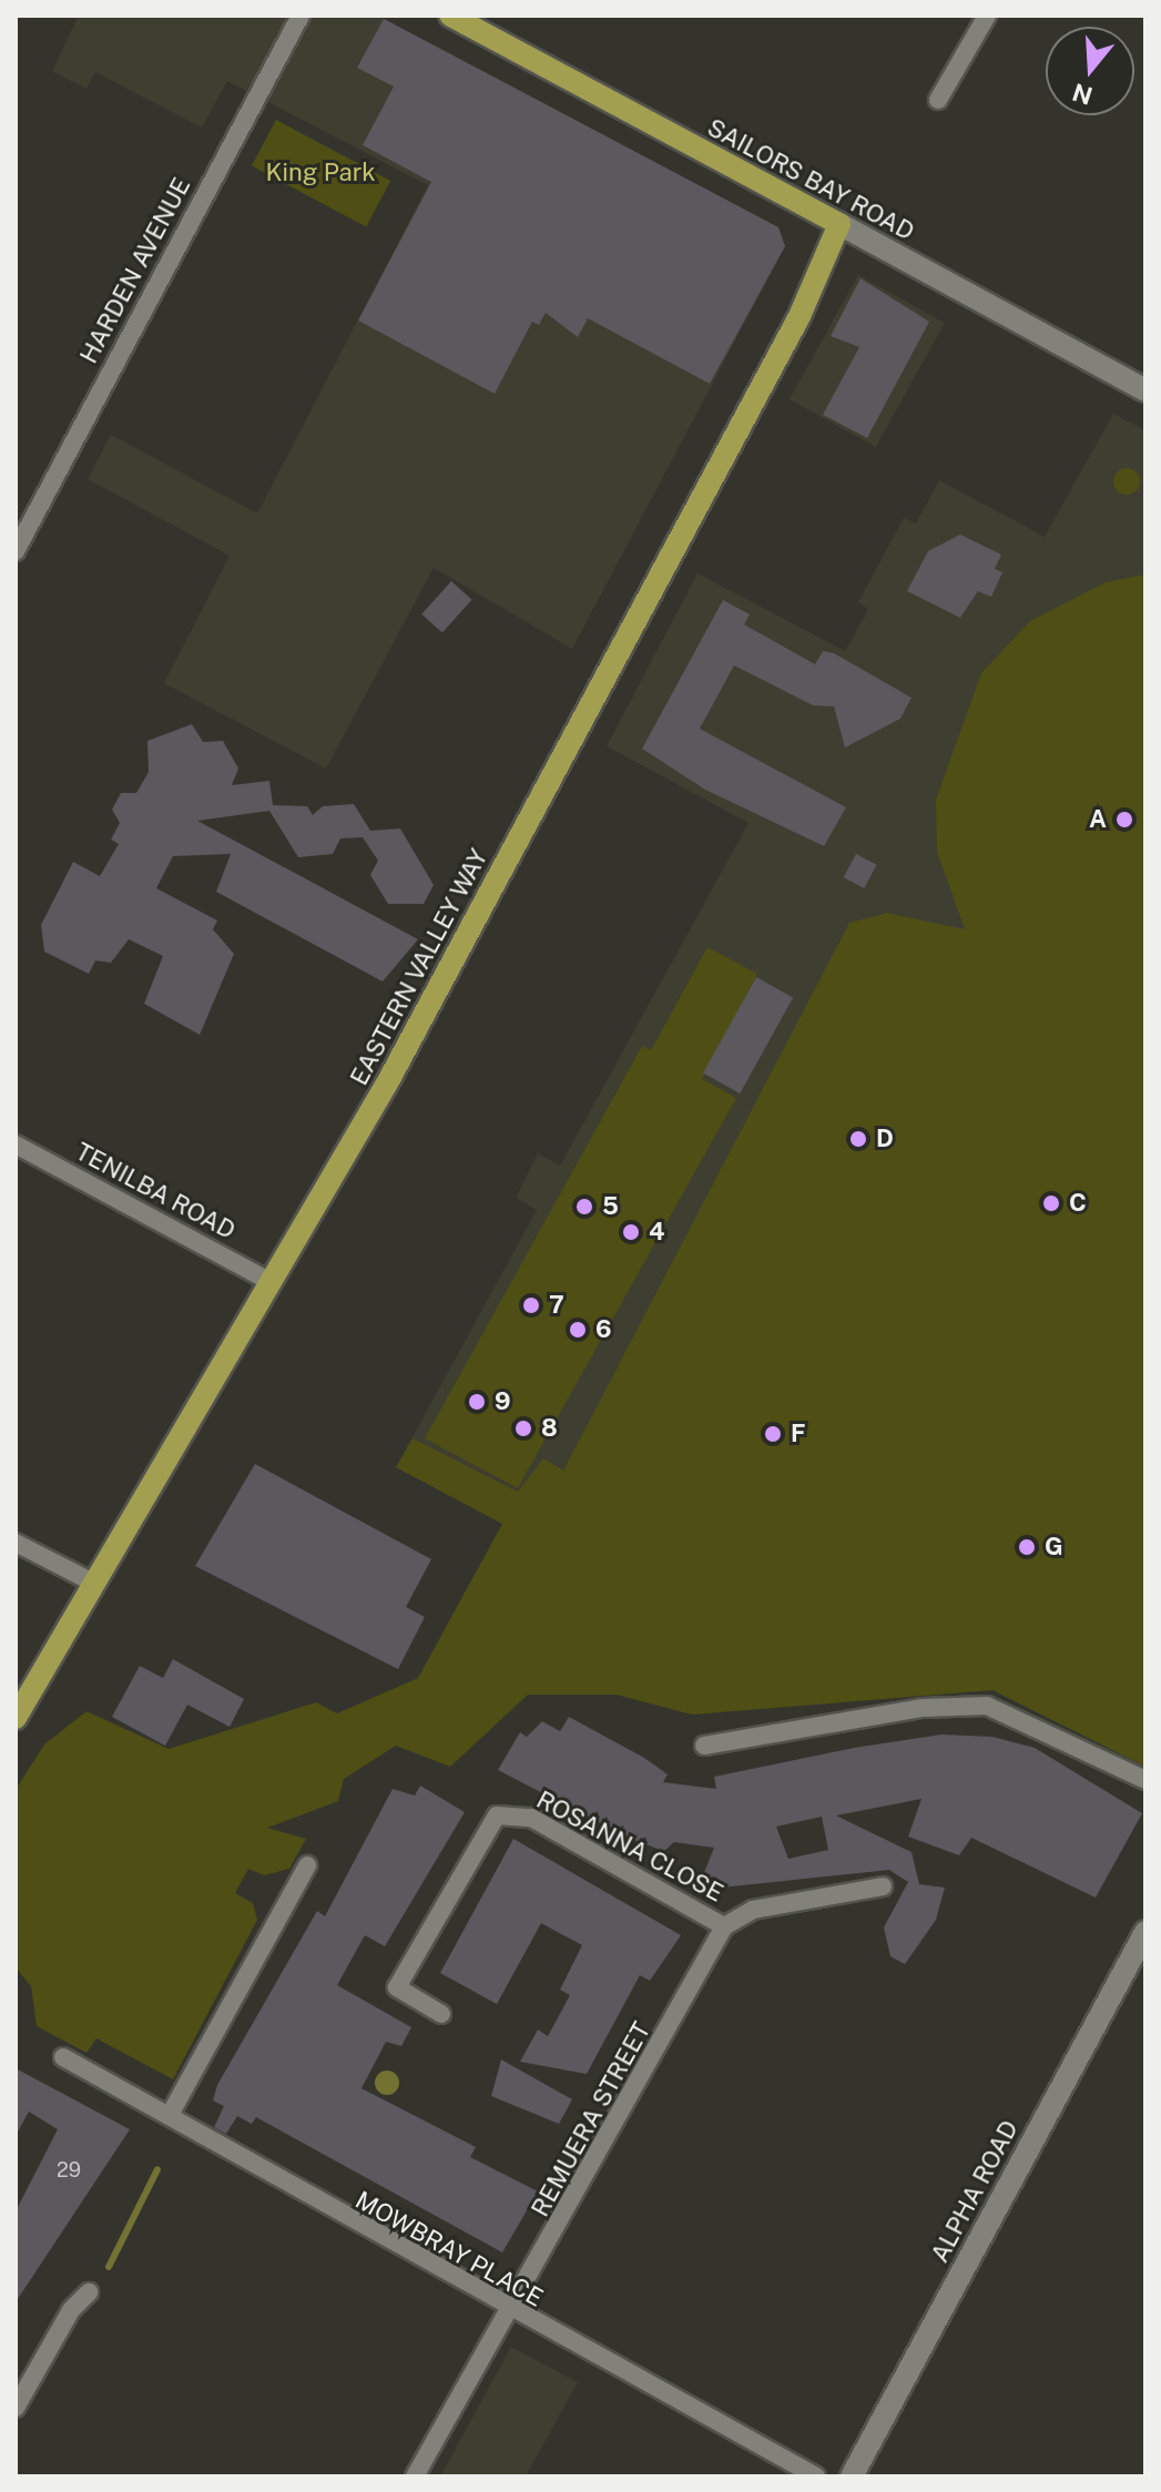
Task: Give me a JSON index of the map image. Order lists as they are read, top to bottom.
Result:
{
  "streets": {
    "main road": ["SAILORS BAY ROAD", "EASTERN VALLEY WAY", "ALPHA ROAD"],
    "street": [
      "HARDEN AVENUE",
      "TENILBA ROAD",
      "ROSANNA CLOSE",
      "REMUERA STREET",
      "MOWBRAY PLACE"
    ]
  },
  "crossings": [
    ["SAILORS BAY ROAD", "EASTERN VALLEY WAY"],
    ["EASTERN VALLEY WAY", "TENILBA ROAD"],
    ["ROSANNA CLOSE", "REMUERA STREET"],
    ["REMUERA STREET", "MOWBRAY PLACE"]
  ],
  "parks": ["King Park"],
  "places": [
    "A",
    "D",
    "C",
    "5",
    "4",
    "7",
    "6",
    "9",
    "8",
    "F",
    "G"
  ],
  "house_numbers": ["29"],
  "north": "bottom"
}
